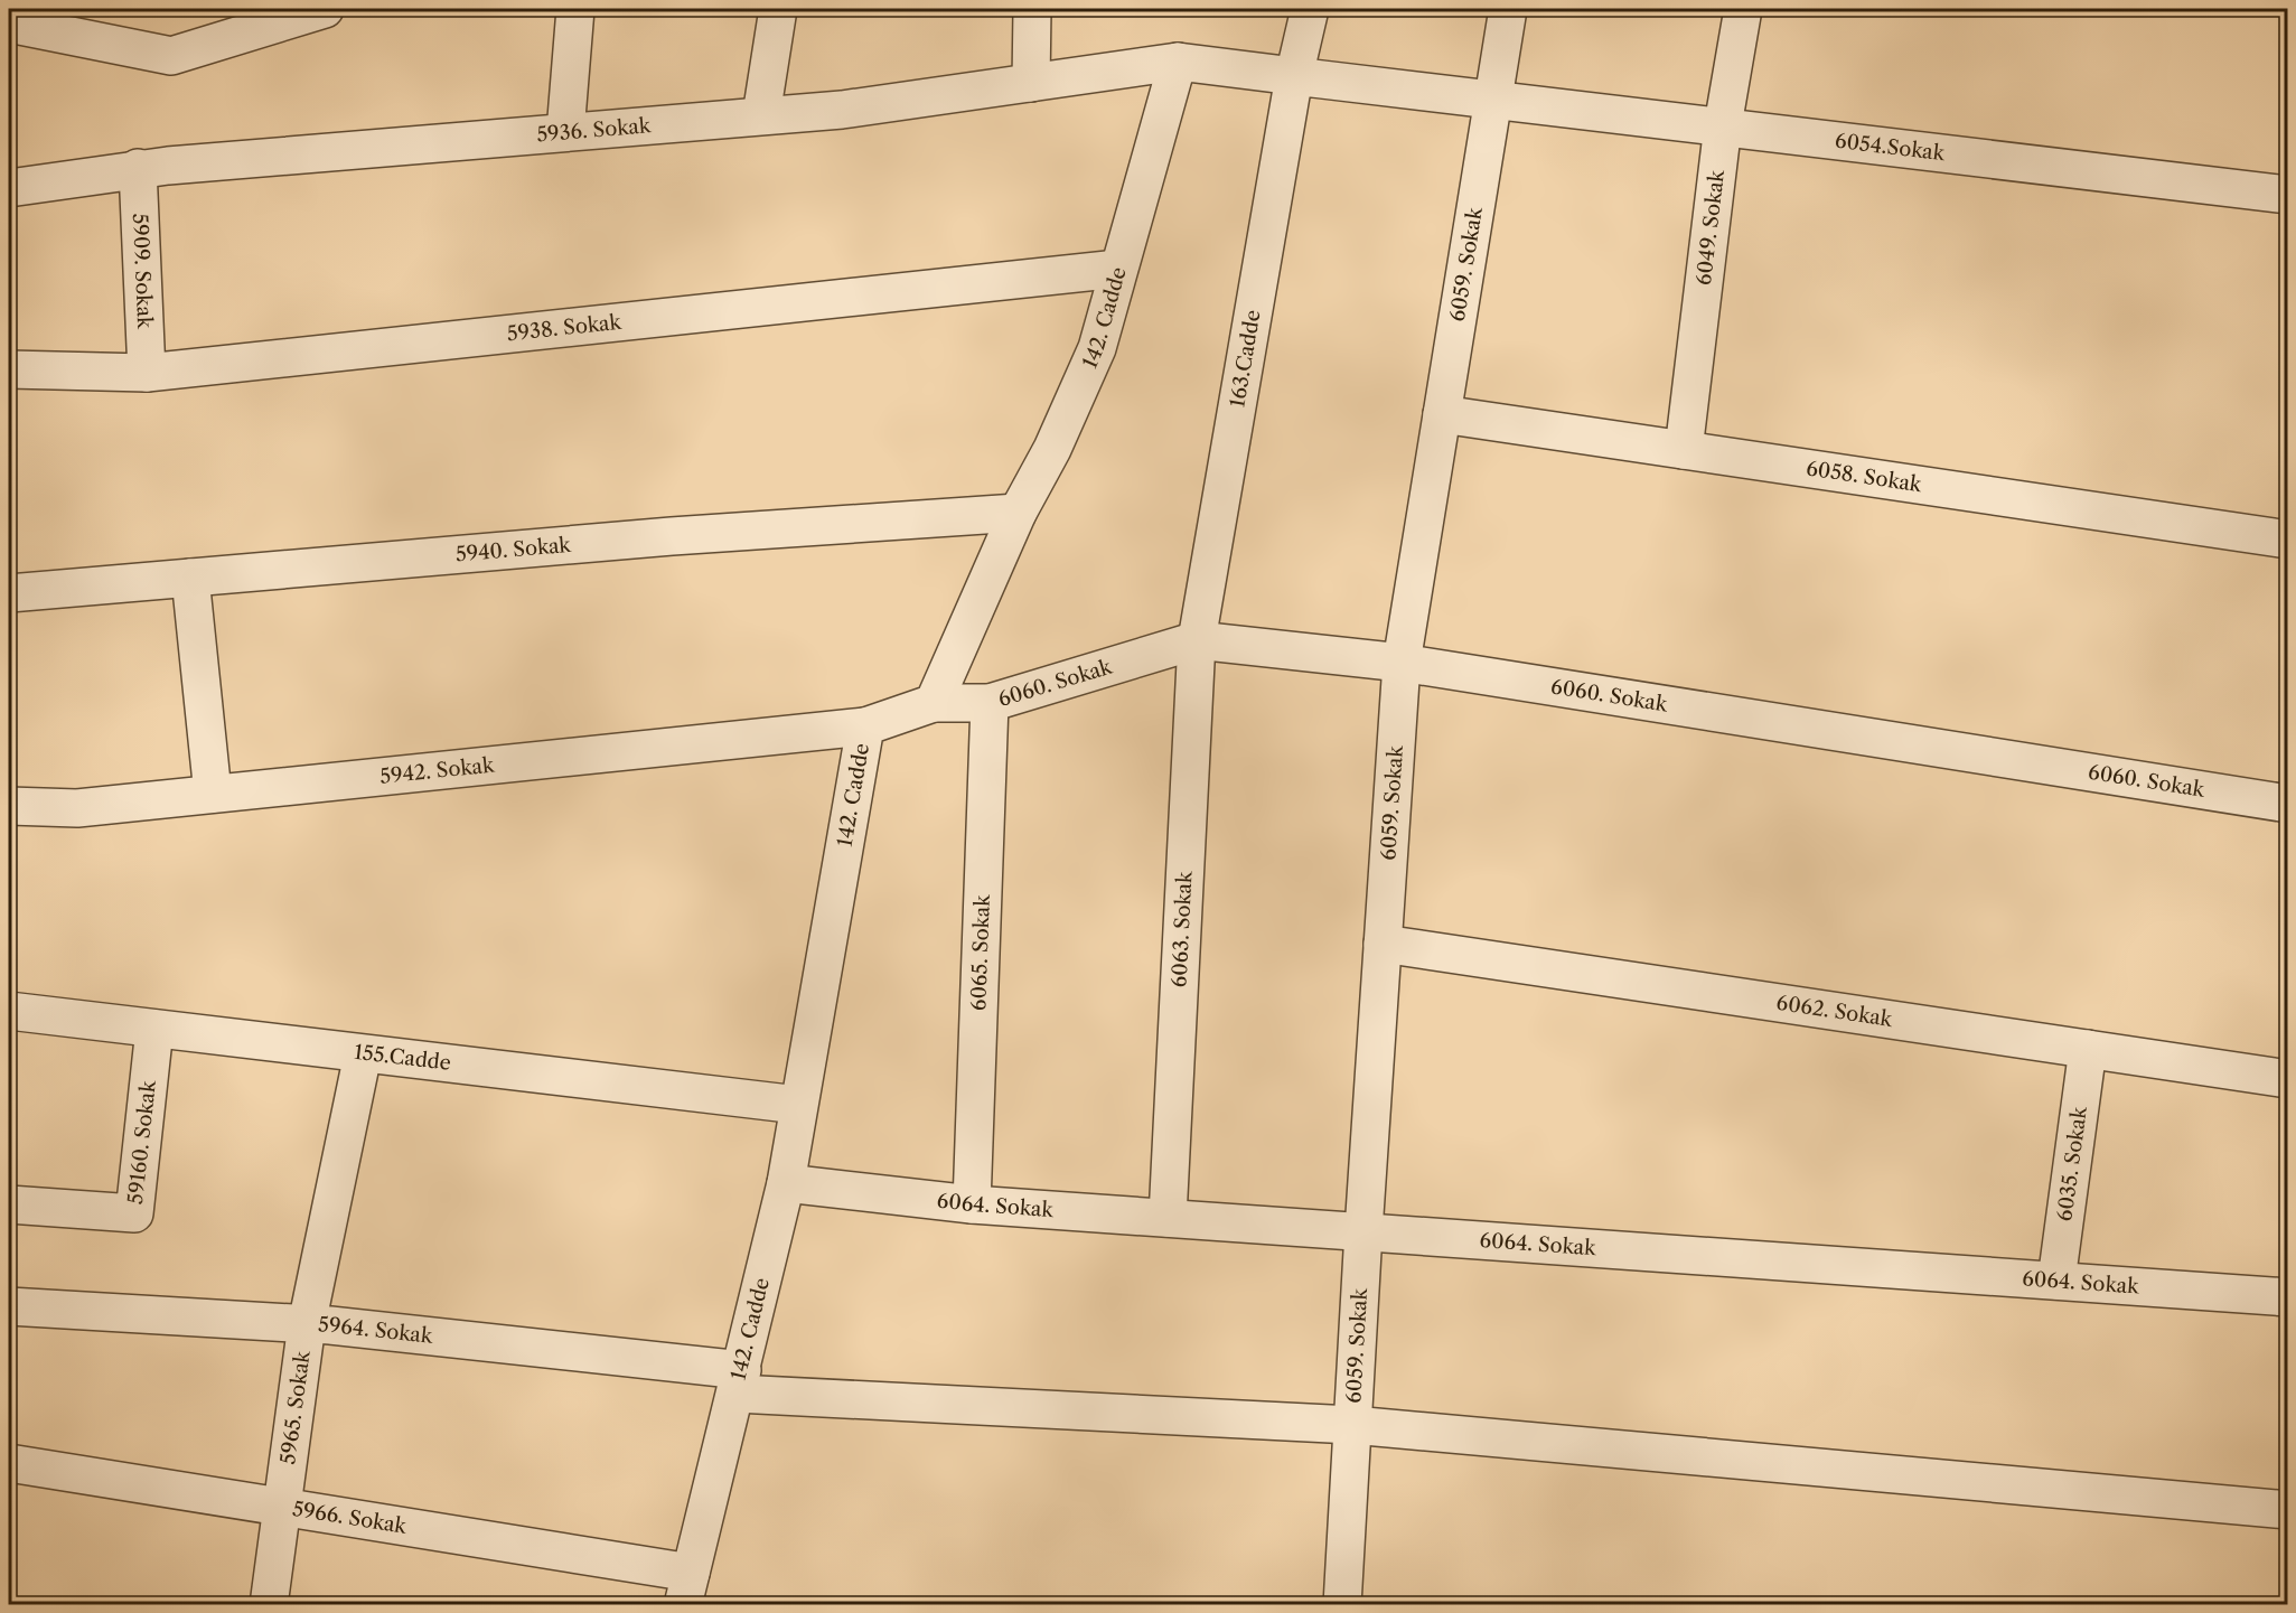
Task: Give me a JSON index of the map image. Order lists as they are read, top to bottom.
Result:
{
  "streets": {
    "street": [
      "5936. Sokak",
      "6054.Sokak",
      "6049. Sokak",
      "6059. Sokak",
      "5909. Sokak",
      "142. Cadde",
      "5938. Sokak",
      "163.Cadde",
      "6058. Sokak",
      "5940. Sokak",
      "6060. Sokak",
      "5942. Sokak",
      "6063. Sokak",
      "6065. Sokak",
      "6062. Sokak",
      "155.Cadde",
      "59160. Sokak",
      "6035. Sokak",
      "6064. Sokak",
      "5964. Sokak",
      "5965. Sokak",
      "5966. Sokak"
    ]
  },
  "crossings": [
    ["5936. Sokak", "5909. Sokak"],
    ["5936. Sokak", "142. Cadde"],
    ["6054.Sokak", "6049. Sokak"],
    ["6054.Sokak", "6059. Sokak"],
    ["6049. Sokak", "6058. Sokak"],
    ["6059. Sokak", "6058. Sokak"],
    ["6059. Sokak", "6060. Sokak"],
    ["6059. Sokak", "6062. Sokak"],
    ["6059. Sokak", "6064. Sokak"],
    ["6059. Sokak", "5964. Sokak"],
    ["5909. Sokak", "5938. Sokak"],
    ["142. Cadde", "5938. Sokak"],
    ["142. Cadde", "5940. Sokak"],
    ["142. Cadde", "6060. Sokak"],
    ["142. Cadde", "5942. Sokak"],
    ["142. Cadde", "155.Cadde"],
    ["142. Cadde", "6064. Sokak"],
    ["142. Cadde", "5964. Sokak"],
    ["142. Cadde", "5966. Sokak"],
    ["163.Cadde", "6060. Sokak"],
    ["163.Cadde", "6063. Sokak"],
    ["6060. Sokak", "6063. Sokak"],
    ["6060. Sokak", "6065. Sokak"],
    ["6063. Sokak", "6064. Sokak"],
    ["6065. Sokak", "6064. Sokak"],
    ["6062. Sokak", "6035. Sokak"],
    ["155.Cadde", "59160. Sokak"],
    ["155.Cadde", "5965. Sokak"],
    ["6035. Sokak", "6064. Sokak"],
    ["5964. Sokak", "5965. Sokak"],
    ["5965. Sokak", "5966. Sokak"]
  ]
}
